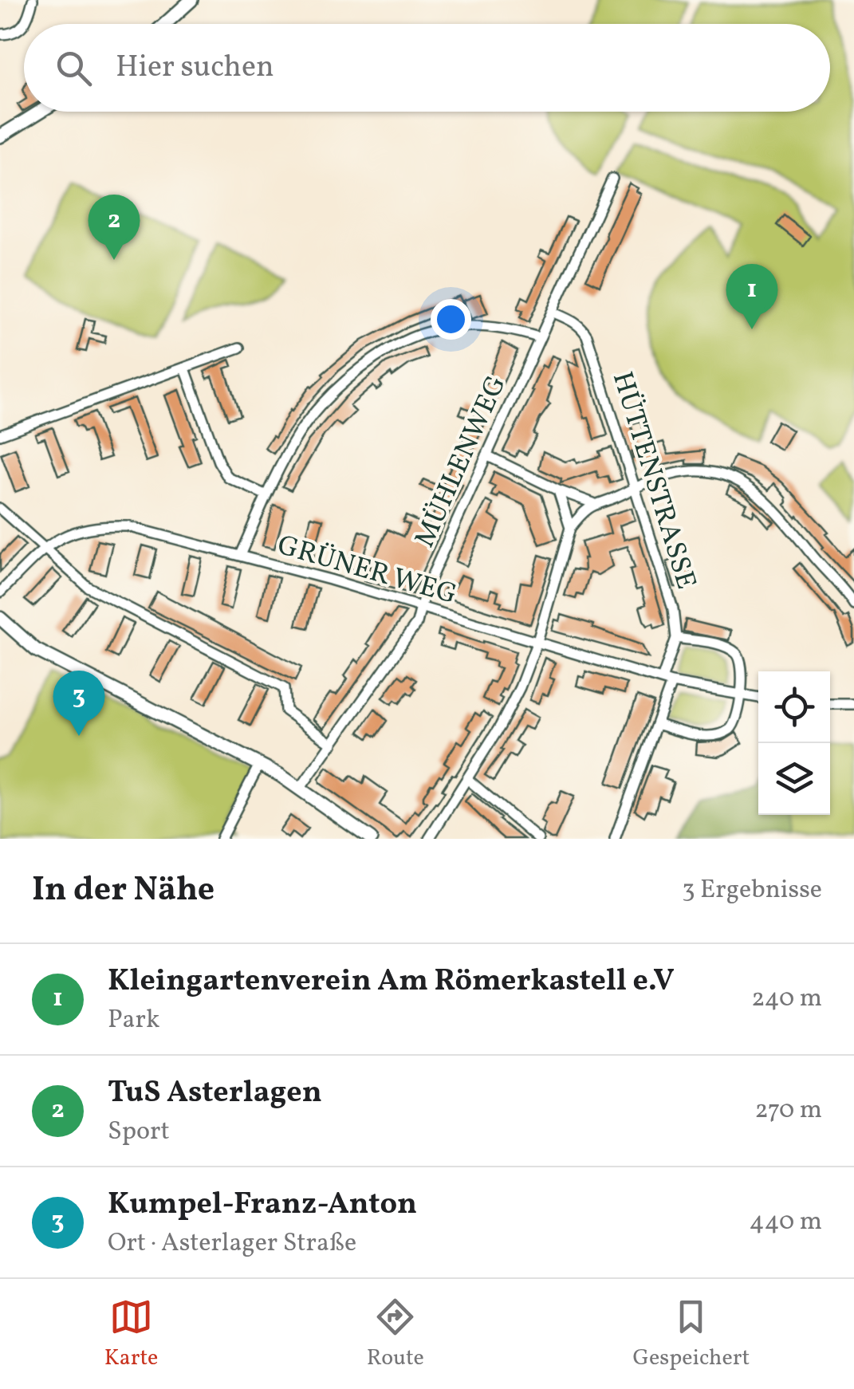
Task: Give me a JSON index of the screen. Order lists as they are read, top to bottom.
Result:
{
  "streets": {
    "street": ["MÜHLENWEG", "HÜTTENSTRASSE", "GRÜNER WEG"]
  },
  "crossings": [
    ["MÜHLENWEG", "HÜTTENSTRASSE"],
    ["MÜHLENWEG", "GRÜNER WEG"],
    ["HÜTTENSTRASSE", "GRÜNER WEG"]
  ],
  "page": {
    "search": "Hier suchen",
    "pins": ["2", "1", "3"],
    "heading": ["In der Nähe", "3 Ergebnisse"],
    "list": [
      {
        "mark": "1",
        "name": "Kleingartenverein Am Römerkastell e.V",
        "note": "Park",
        "value": "240 m"
      },
      {
        "mark": "2",
        "name": "TuS Asterlagen",
        "note": "Sport",
        "value": "270 m"
      },
      {
        "mark": "3",
        "name": "Kumpel-Franz-Anton",
        "note": "Ort · Asterlager Straße",
        "value": "440 m"
      }
    ],
    "nav": ["Karte", "Route", "Gespeichert"]
  }
}
